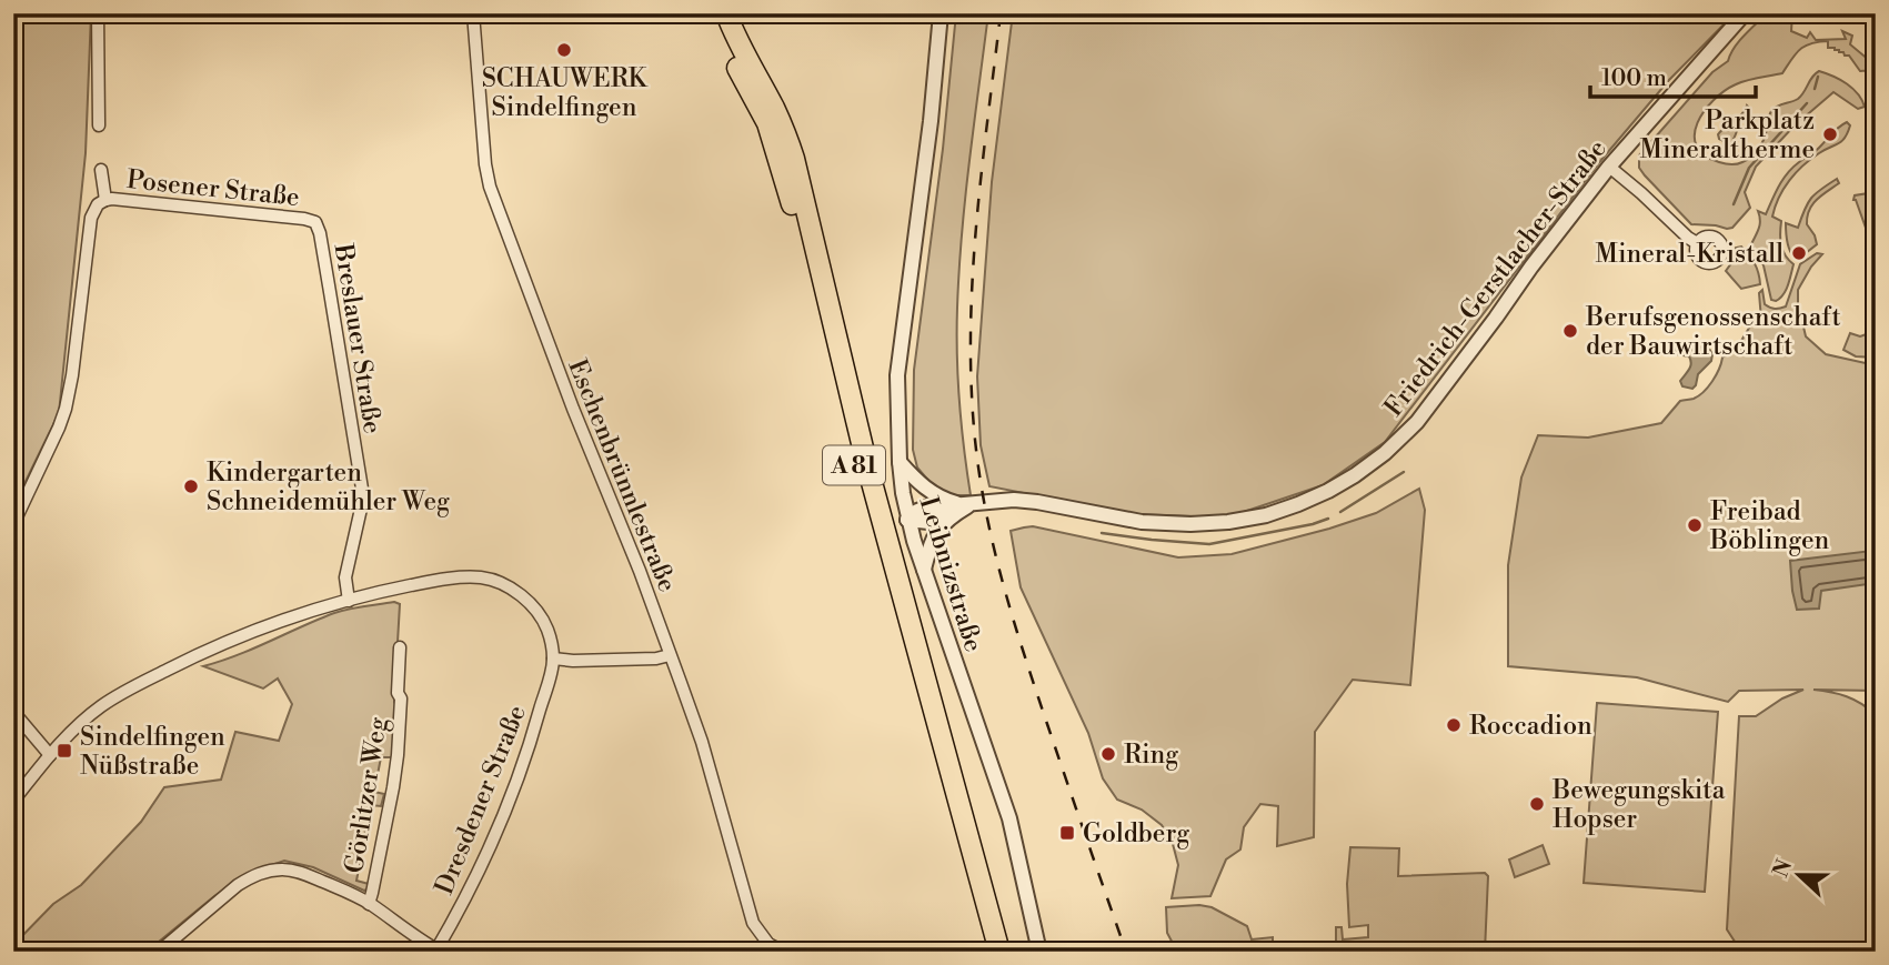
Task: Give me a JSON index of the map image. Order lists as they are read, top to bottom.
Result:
{
  "streets": {
    "highway": ["A 81"],
    "street": [
      "Posener Straße",
      "Friedrich-Gerstlacher-Straße",
      "Breslauer Straße",
      "Eschenbrünnlestraße",
      "Leibnizstraße",
      "Görlitzer Weg",
      "Dresdener Straße"
    ]
  },
  "crossings": [
    ["Posener Straße", "Breslauer Straße"],
    ["Friedrich-Gerstlacher-Straße", "Leibnizstraße"]
  ],
  "places": {
    "other": [
      "SCHAUWERK Sindelfingen",
      "Parkplatz Mineraltherme",
      "Mineral-Kristall",
      "Berufsgenossenschaft der Bauwirtschaft",
      "Kindergarten Schneidemühler Weg",
      "Freibad Böblingen",
      "Roccadion",
      "Ring",
      "Bewegungskita Hopser"
    ],
    "transit": ["Sindelfingen Nüßstraße", "Goldberg"]
  },
  "scale_bar": "100 m",
  "north": "left"
}
